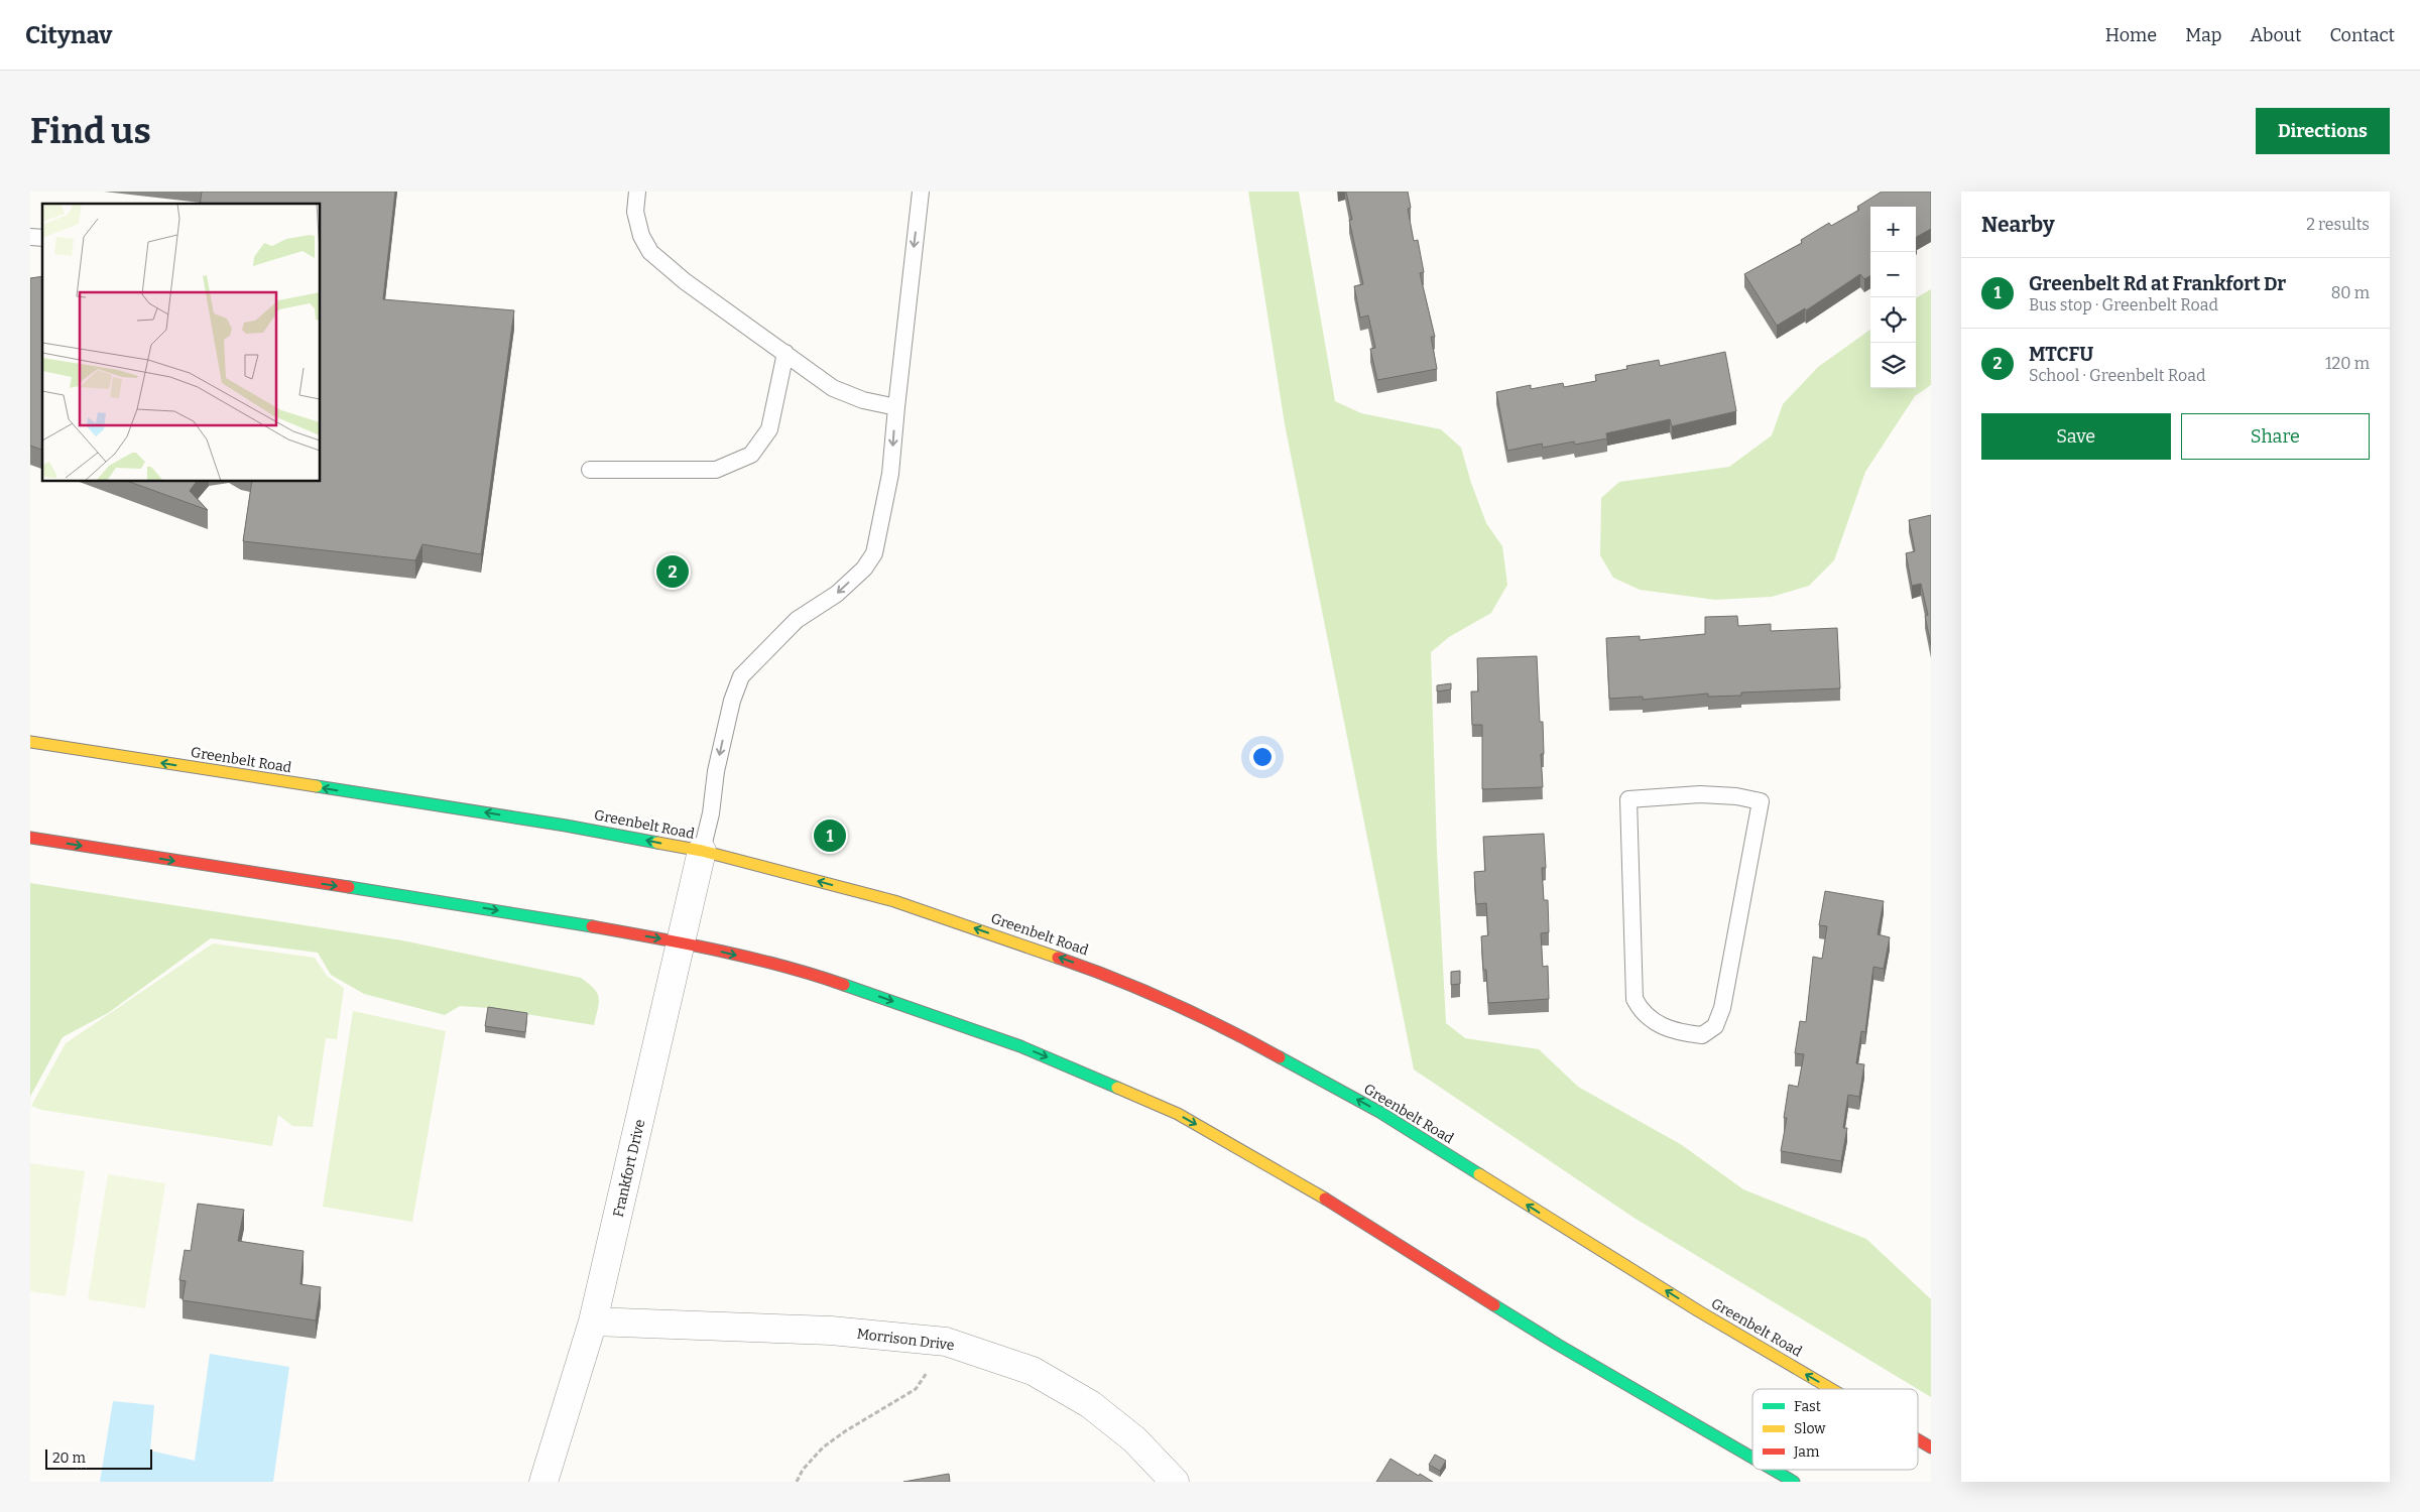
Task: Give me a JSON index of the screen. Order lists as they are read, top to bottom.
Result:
{
  "streets": {
    "main road": ["Greenbelt Road"],
    "street": ["Frankfort Drive", "Morrison Drive"]
  },
  "crossings": [
    ["Greenbelt Road", "Frankfort Drive"],
    ["Frankfort Drive", "Morrison Drive"]
  ],
  "legend": ["Fast", "Slow", "Jam"],
  "scale_bar": "20 m",
  "page": {
    "header": "Citynav",
    "nav": [
      "Home",
      "Map",
      "About",
      "Contact"
    ],
    "buttons": [
      "Directions",
      ["Save", "Share"]
    ],
    "title": "Find us",
    "heading": ["Nearby", "2 results"],
    "map_buttons": ["+", "−"],
    "list": [
      {
        "mark": "1",
        "name": "Greenbelt Rd at Frankfort Dr",
        "note": "Bus stop · Greenbelt Road",
        "value": "80 m"
      },
      {
        "mark": "2",
        "name": "MTCFU",
        "note": "School · Greenbelt Road",
        "value": "120 m"
      }
    ],
    "pins": ["2", "1"],
    "scale": "20 m"
  }
}
